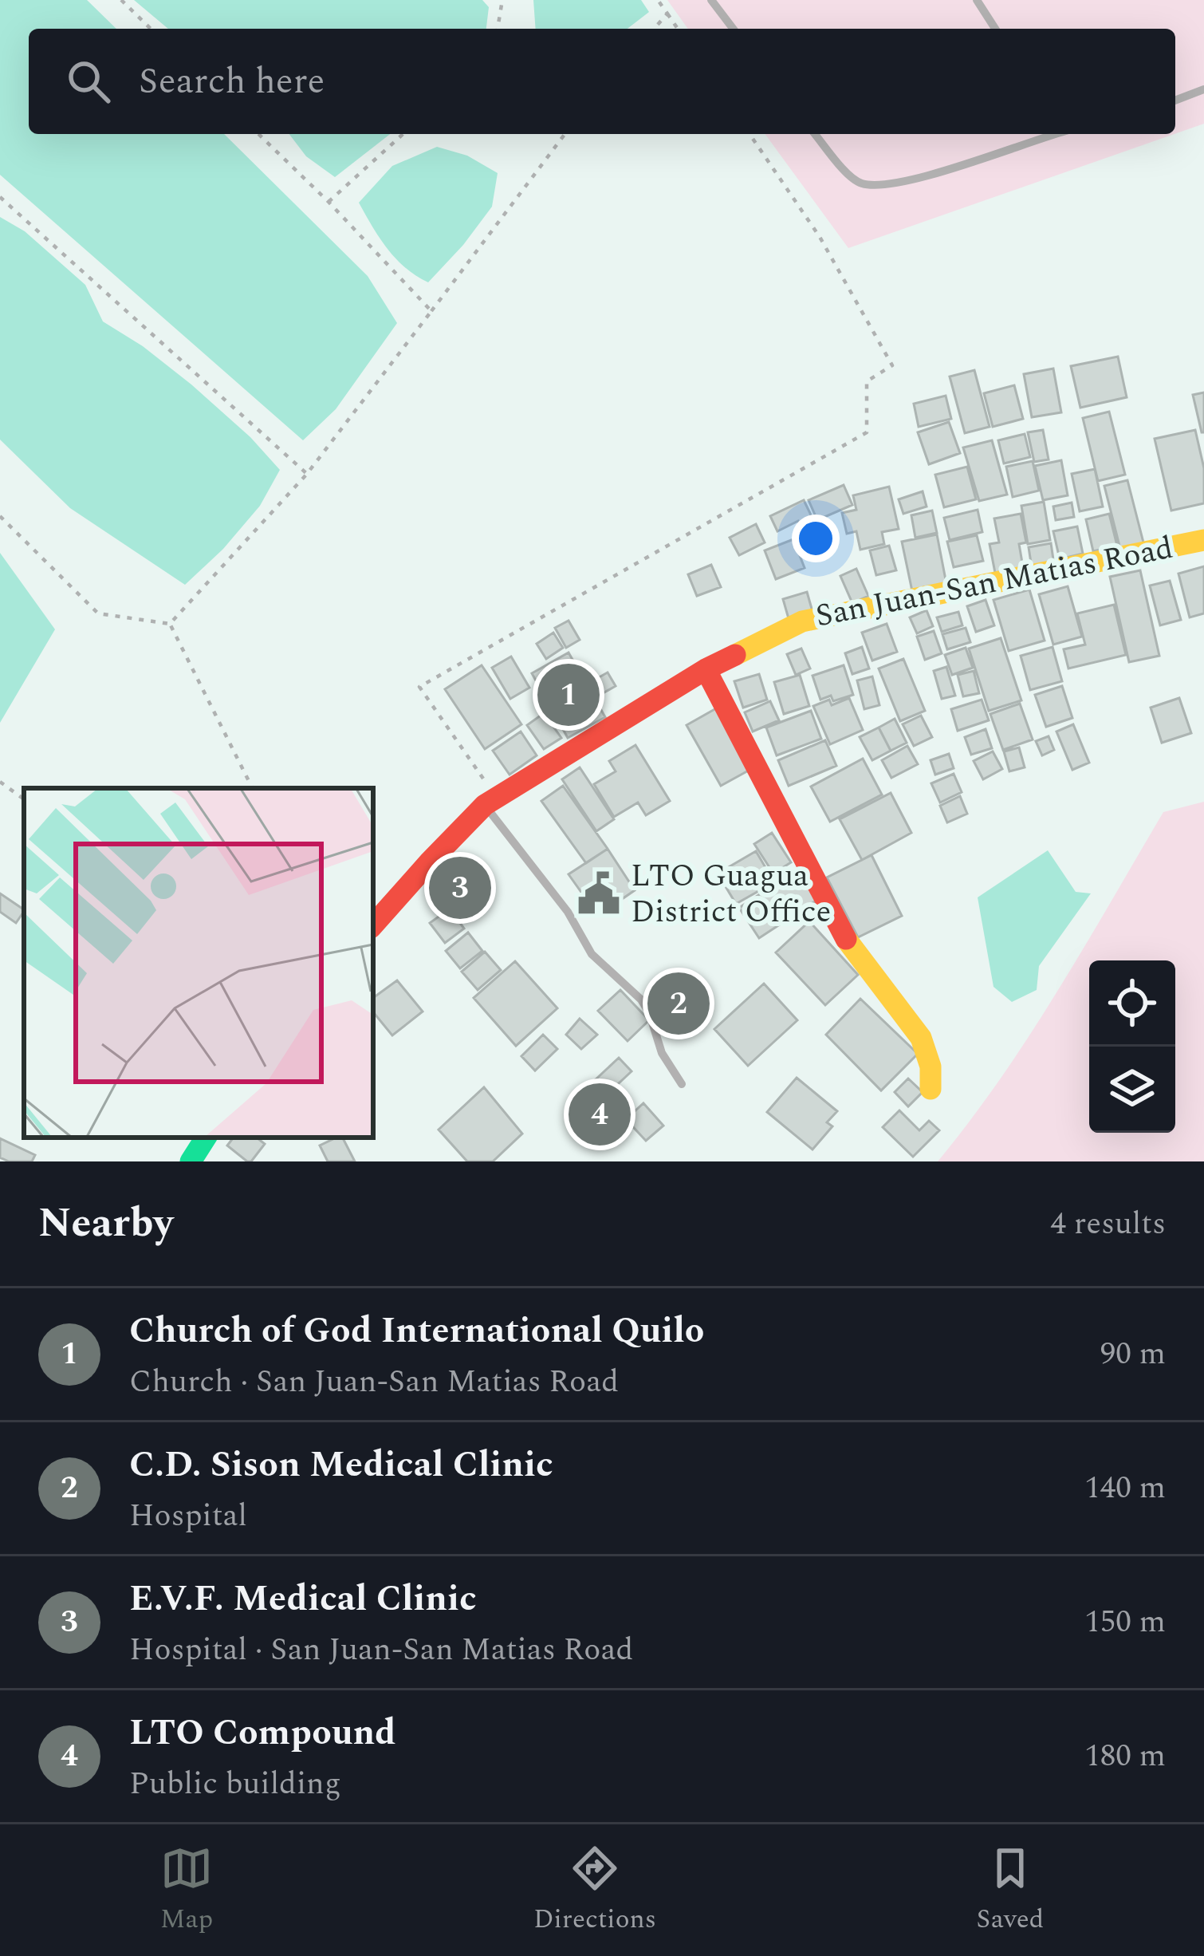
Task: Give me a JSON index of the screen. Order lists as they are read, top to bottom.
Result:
{
  "streets": {
    "street": ["San Juan-San Matias Road"]
  },
  "places": {
    "public building": ["LTO Guagua District Office"]
  },
  "page": {
    "search": "Search here",
    "pins": [
      "1",
      "3",
      "2",
      "4"
    ],
    "heading": ["Nearby", "4 results"],
    "list": [
      {
        "mark": "1",
        "name": "Church of God International Quilo",
        "note": "Church · San Juan-San Matias Road",
        "value": "90 m"
      },
      {
        "mark": "2",
        "name": "C.D. Sison Medical Clinic",
        "note": "Hospital",
        "value": "140 m"
      },
      {
        "mark": "3",
        "name": "E.V.F. Medical Clinic",
        "note": "Hospital · San Juan-San Matias Road",
        "value": "150 m"
      },
      {
        "mark": "4",
        "name": "LTO Compound",
        "note": "Public building",
        "value": "180 m"
      }
    ],
    "nav": ["Map", "Directions", "Saved"]
  }
}
